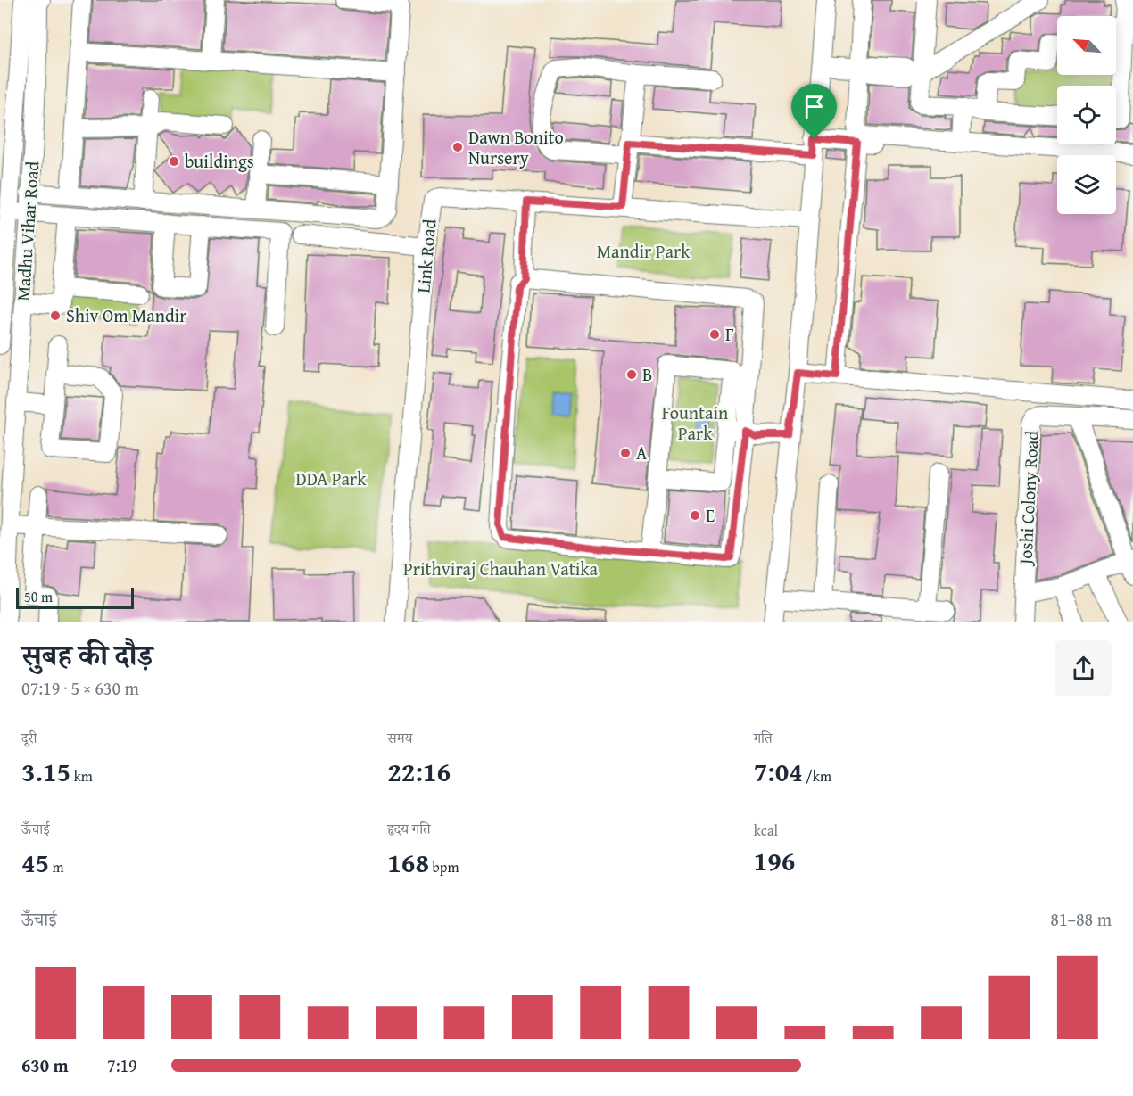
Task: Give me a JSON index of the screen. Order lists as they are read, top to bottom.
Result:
{
  "streets": {
    "street": ["Madhu Vihar Road", "Link Road", "Joshi Colony Road"]
  },
  "parks": [
    "Mandir Park",
    "Fountain Park",
    "DDA Park",
    "Prithviraj Chauhan Vatika"
  ],
  "places": [
    "Dawn Bonito Nursery",
    "buildings",
    "Shiv Om Mandir",
    "F",
    "B",
    "A",
    "E"
  ],
  "scale_bar": "50 m",
  "north": "top left",
  "page": {
    "scale": "50 m",
    "heading": ["सुबह की दौड़", "07:19 · 5 × 630 m"],
    "stats": [
      ["दूरी", "3.15 km"],
      ["समय", "22:16"],
      ["गति", "7:04 /km"],
      ["ऊँचाई", "45 m"],
      ["हृदय गति", "168 bpm"],
      ["kcal", "196"]
    ],
    "chart": ["ऊँचाई", "81–88 m"],
    "list": [
      {
        "name": "630 m",
        "note": "7:19"
      }
    ]
  }
}
